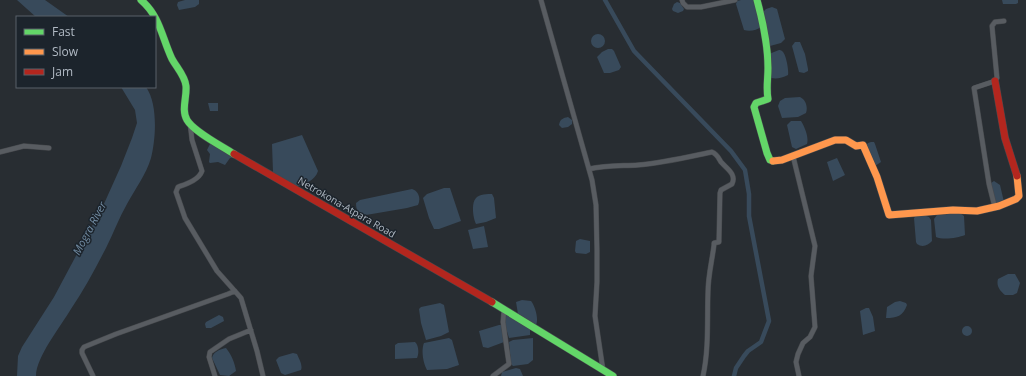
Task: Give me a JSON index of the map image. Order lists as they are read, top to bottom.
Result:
{
  "streets": {
    "street": ["Netrokona-Atpara Road"]
  },
  "water": ["Mogra River"],
  "legend": ["Fast", "Slow", "Jam"]
}
